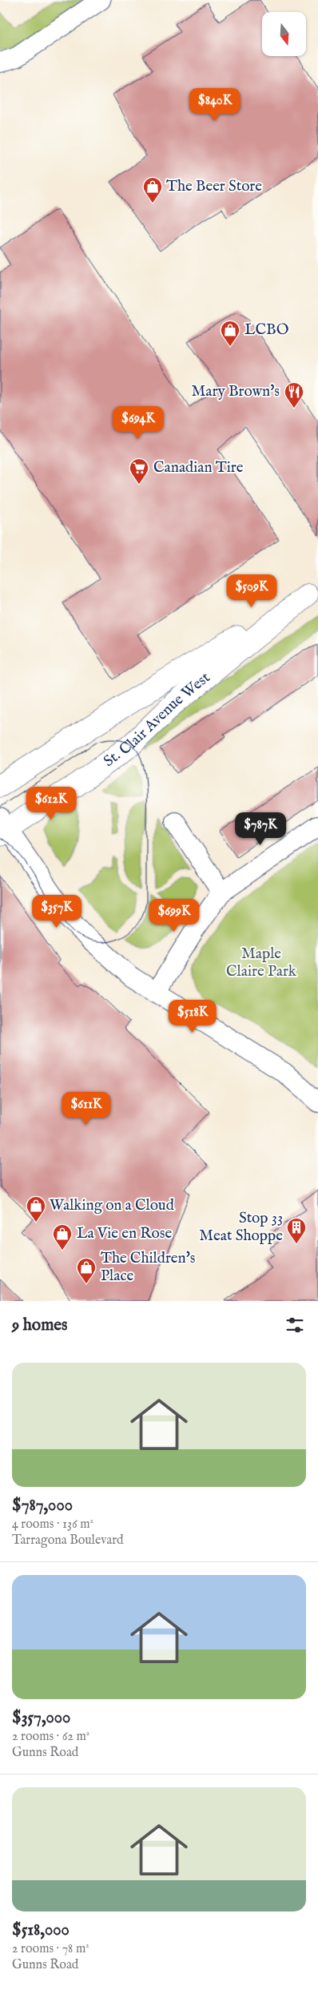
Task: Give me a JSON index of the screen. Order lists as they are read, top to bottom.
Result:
{
  "streets": {
    "main road": ["St. Clair Avenue West"]
  },
  "parks": ["Maple Claire Park"],
  "places": {
    "shop": [
      "The Beer Store",
      "LCBO",
      "Walking on a Cloud",
      "La Vie en Rose",
      "The Children's Place"
    ],
    "restaurant": ["Mary Brown's"],
    "supermarket": ["Canadian Tire"],
    "building": ["Stop 33 Meat Shoppe"]
  },
  "north": "bottom",
  "page": {
    "price": [
      "$840K",
      "$694K",
      "$509K",
      "$612K",
      "$787K",
      "$357K",
      "$699K",
      "$518K",
      "$611K"
    ],
    "heading": "9 homes",
    "list": [
      {
        "name": "$787,000",
        "note": "4 rooms · 136 m² · Tarragona Boulevard"
      },
      {
        "name": "$357,000",
        "note": "2 rooms · 62 m² · Gunns Road"
      },
      {
        "name": "$518,000",
        "note": "2 rooms · 78 m² · Gunns Road"
      }
    ]
  }
}
